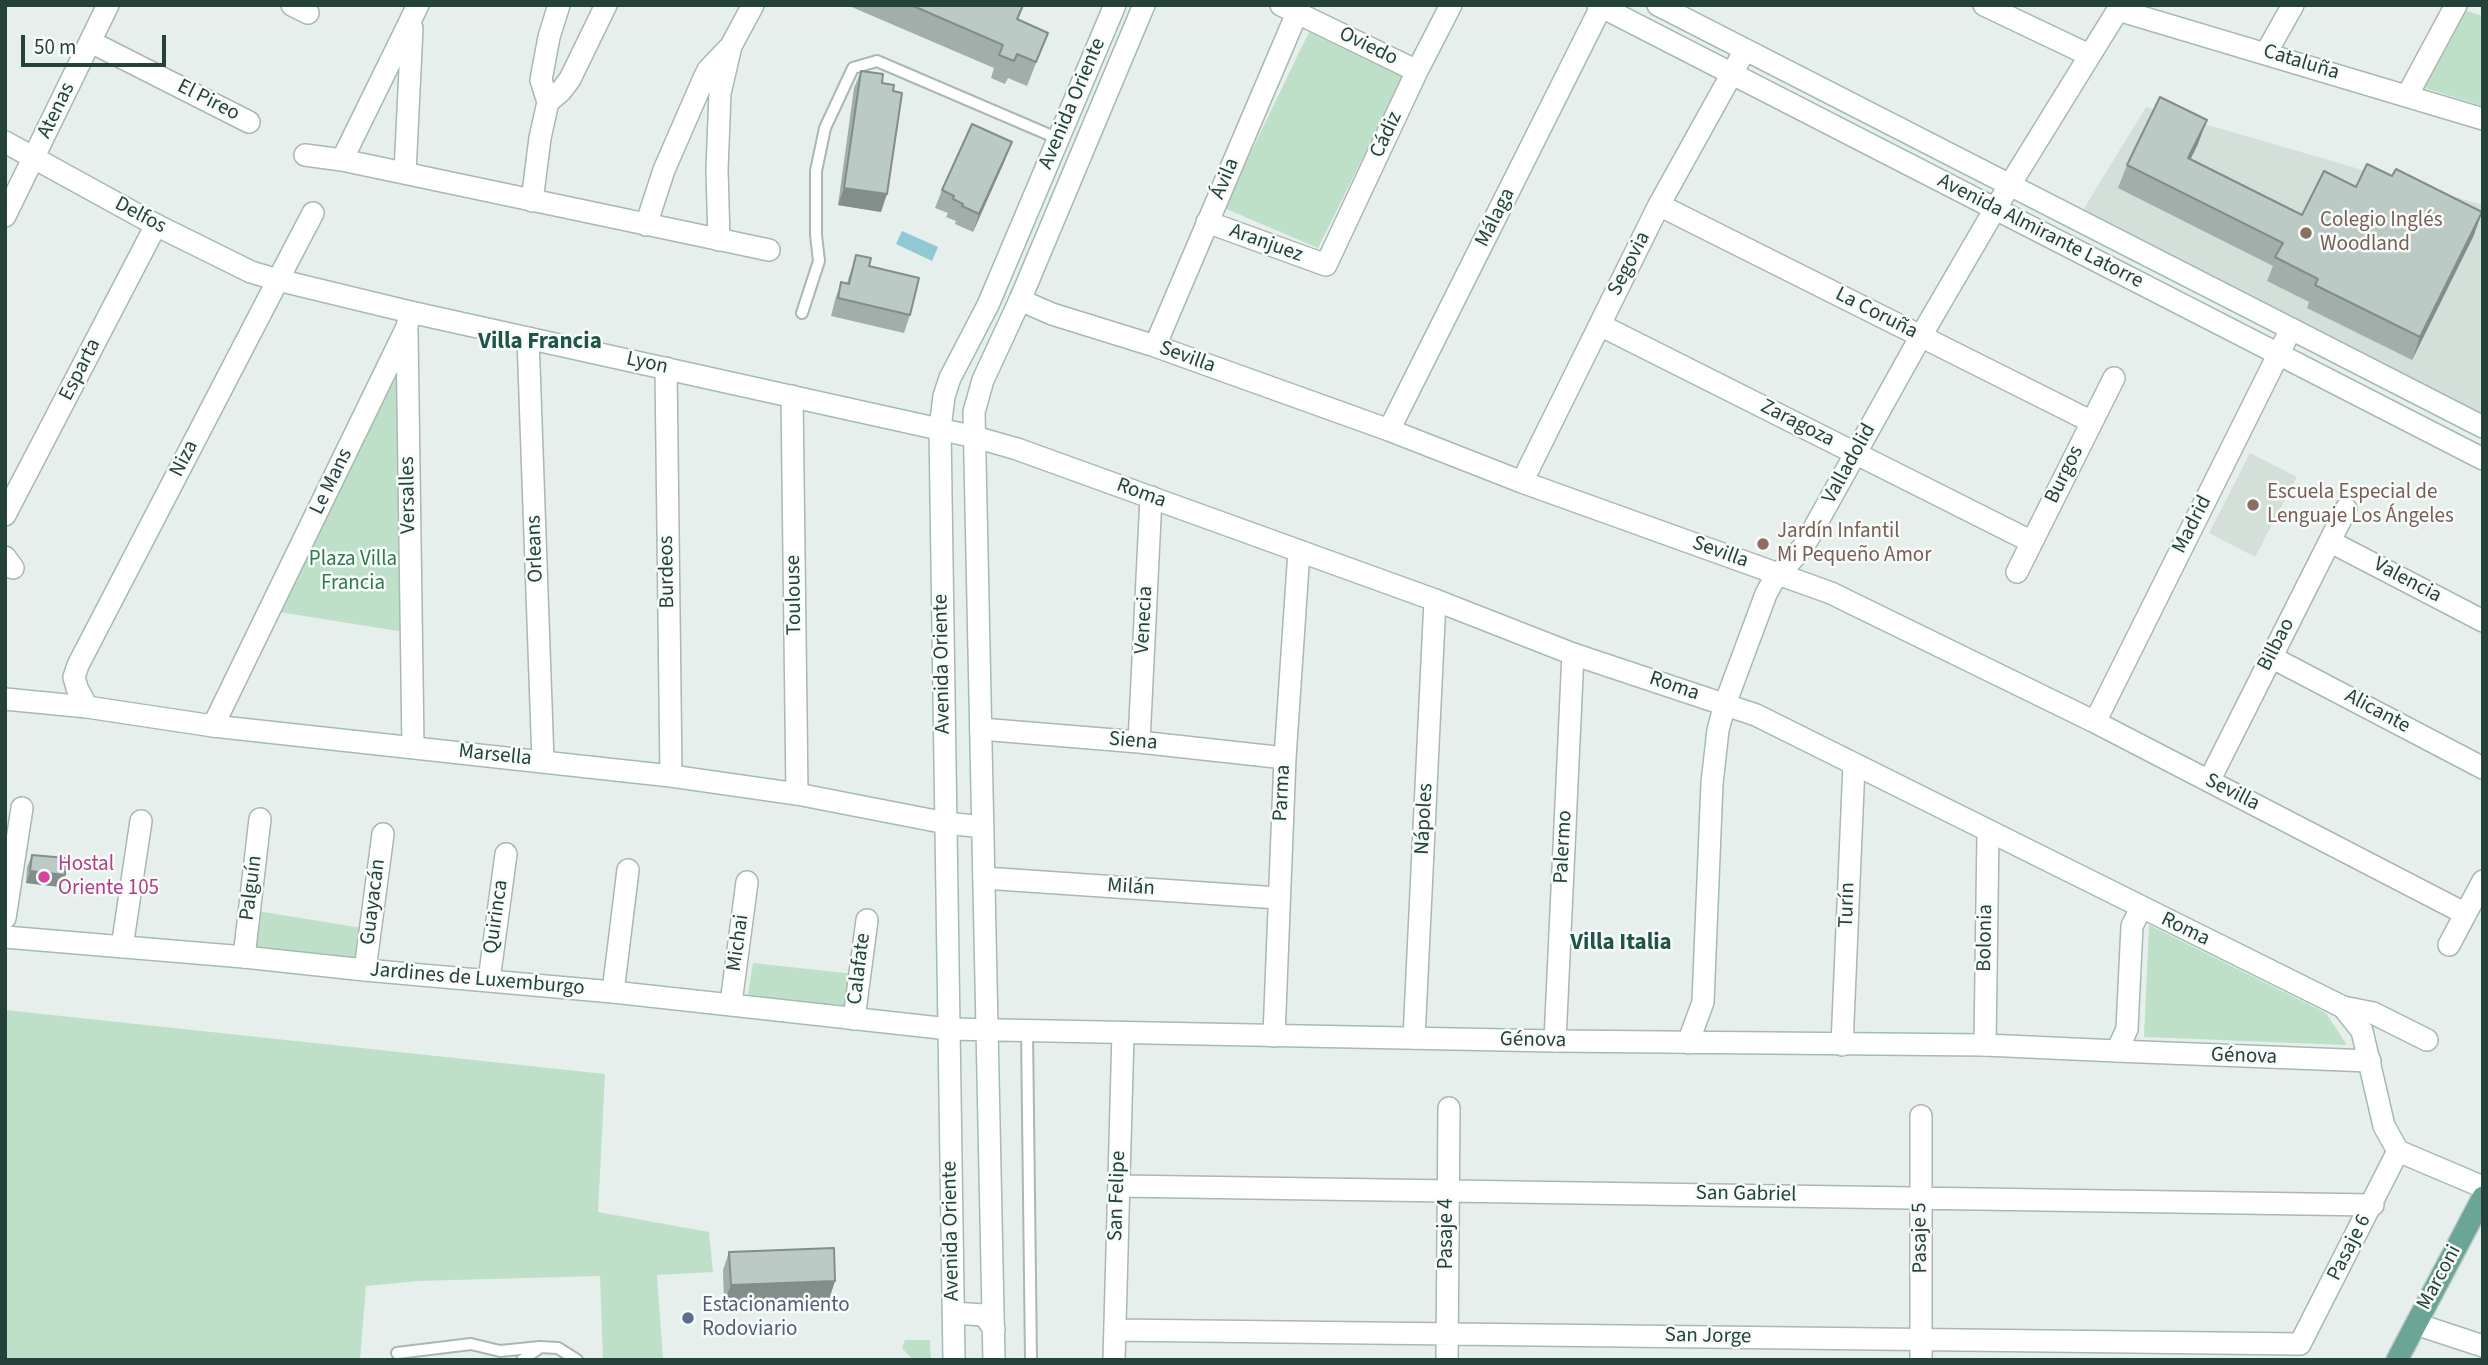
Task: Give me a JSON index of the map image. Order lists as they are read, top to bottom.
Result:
{
  "streets": {
    "main road": ["Marconi"],
    "street": [
      "Oviedo",
      "Cataluña",
      "El Pireo",
      "Avenida Oriente",
      "Atenas",
      "Cádiz",
      "Ávila",
      "Delfos",
      "Málaga",
      "Avenida Almirante Latorre",
      "Aranjuez",
      "Segovia",
      "La Coruña",
      "Sevilla",
      "Lyon",
      "Esparta",
      "Zaragoza",
      "Niza",
      "Valladolid",
      "Burgos",
      "Le Mans",
      "Roma",
      "Versalles",
      "Madrid",
      "Orleans",
      "Burdeos",
      "Valencia",
      "Toulouse",
      "Venecia",
      "Bilbao",
      "Alicante",
      "Siena",
      "Marsella",
      "Parma",
      "Nápoles",
      "Palermo",
      "Palguín",
      "Milán",
      "Guayacán",
      "Turín",
      "Quirinca",
      "Bolonia",
      "Michai",
      "Calafate",
      "Jardines de Luxemburgo",
      "Génova",
      "San Gabriel",
      "San Felipe",
      "Pasaje 4",
      "Pasaje 5",
      "Pasaje 6",
      "San Jorge"
    ]
  },
  "crossings": [
    ["Oviedo", "Cádiz"],
    ["Oviedo", "Ávila"],
    ["Cataluña", "Valladolid"],
    ["El Pireo", "Atenas"],
    ["Avenida Oriente", "Sevilla"],
    ["Avenida Oriente", "Lyon"],
    ["Avenida Oriente", "Roma"],
    ["Avenida Oriente", "Siena"],
    ["Avenida Oriente", "Marsella"],
    ["Avenida Oriente", "Milán"],
    ["Avenida Oriente", "Jardines de Luxemburgo"],
    ["Avenida Oriente", "Génova"],
    ["Atenas", "Delfos"],
    ["Cádiz", "Aranjuez"],
    ["Ávila", "Aranjuez"],
    ["Ávila", "Sevilla"],
    ["Delfos", "Lyon"],
    ["Delfos", "Esparta"],
    ["Delfos", "Niza"],
    ["Málaga", "Avenida Almirante Latorre"],
    ["Málaga", "Sevilla"],
    ["Avenida Almirante Latorre", "Segovia"],
    ["Avenida Almirante Latorre", "Valladolid"],
    ["Avenida Almirante Latorre", "Madrid"],
    ["Segovia", "La Coruña"],
    ["Segovia", "Sevilla"],
    ["Segovia", "Zaragoza"],
    ["La Coruña", "Valladolid"],
    ["La Coruña", "Burgos"],
    ["Sevilla", "Valladolid"],
    ["Sevilla", "Madrid"],
    ["Sevilla", "Bilbao"],
    ["Lyon", "Niza"],
    ["Lyon", "Le Mans"],
    ["Lyon", "Roma"],
    ["Lyon", "Versalles"],
    ["Lyon", "Orleans"],
    ["Lyon", "Burdeos"],
    ["Lyon", "Toulouse"],
    ["Zaragoza", "Valladolid"],
    ["Zaragoza", "Burgos"],
    ["Niza", "Marsella"],
    ["Valladolid", "Roma"],
    ["Valladolid", "Génova"],
    ["Le Mans", "Versalles"],
    ["Le Mans", "Marsella"],
    ["Roma", "Venecia"],
    ["Roma", "Parma"],
    ["Roma", "Nápoles"],
    ["Roma", "Palermo"],
    ["Roma", "Turín"],
    ["Roma", "Bolonia"],
    ["Roma", "Génova"],
    ["Roma", "Pasaje 6"],
    ["Versalles", "Marsella"],
    ["Orleans", "Marsella"],
    ["Burdeos", "Marsella"],
    ["Valencia", "Bilbao"],
    ["Toulouse", "Marsella"],
    ["Venecia", "Siena"],
    ["Bilbao", "Alicante"],
    ["Siena", "Parma"],
    ["Parma", "Milán"],
    ["Parma", "Génova"],
    ["Nápoles", "Génova"],
    ["Palermo", "Génova"],
    ["Palguín", "Jardines de Luxemburgo"],
    ["Guayacán", "Jardines de Luxemburgo"],
    ["Turín", "Génova"],
    ["Quirinca", "Jardines de Luxemburgo"],
    ["Bolonia", "Génova"],
    ["Michai", "Jardines de Luxemburgo"],
    ["Calafate", "Jardines de Luxemburgo"],
    ["Jardines de Luxemburgo", "Génova"],
    ["Génova", "San Felipe"],
    ["San Gabriel", "San Felipe"],
    ["San Gabriel", "Pasaje 4"],
    ["San Gabriel", "Pasaje 5"],
    ["San Gabriel", "Pasaje 6"],
    ["San Felipe", "San Jorge"],
    ["Pasaje 4", "San Jorge"],
    ["Pasaje 5", "San Jorge"],
    ["Pasaje 6", "San Jorge"]
  ],
  "districts": ["Villa Francia", "Villa Italia"],
  "parks": ["Plaza Villa Francia"],
  "places": [
    "Colegio Inglés Woodland",
    "Escuela Especial de Lenguaje Los Ángeles",
    "Jardín Infantil Mi Pequeño Amor",
    "Hostal Oriente 105",
    "Estacionamiento Rodoviario"
  ],
  "scale_bar": "50 m"
}
